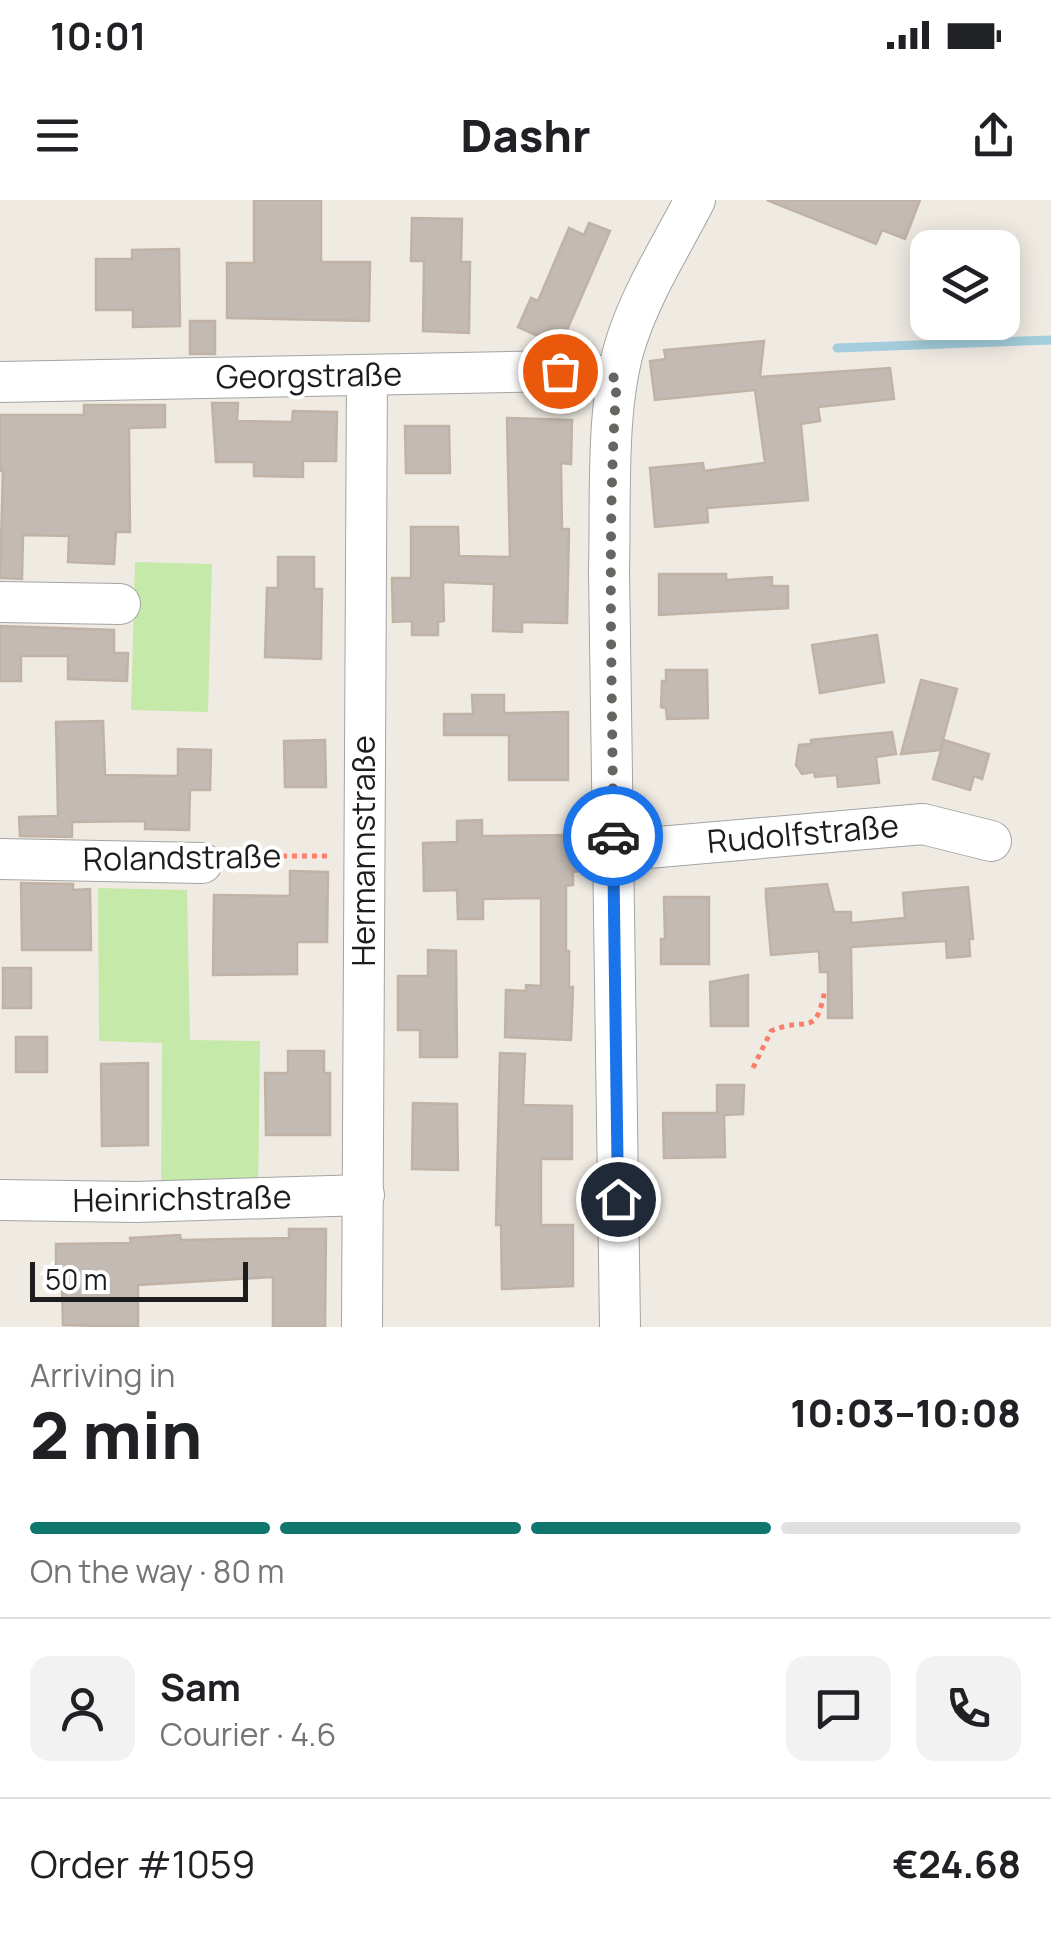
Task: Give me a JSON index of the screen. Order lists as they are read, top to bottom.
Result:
{
  "streets": {
    "street": [
      "Georgstraße",
      "Rudolfstraße",
      "Hermannstraße",
      "Rolandstraße",
      "Heinrichstraße"
    ]
  },
  "crossings": [
    ["Georgstraße", "Hermannstraße"],
    ["Hermannstraße", "Rolandstraße"],
    ["Hermannstraße", "Heinrichstraße"]
  ],
  "scale_bar": "50 m",
  "page": {
    "status": "10:01",
    "header": "Dashr",
    "scale": "50 m",
    "heading": ["2 min", "Arriving in", "10:03–10:08"],
    "panel": [
      "Sam",
      "Courier · 4.6",
      "Order #1059",
      "€24.68"
    ],
    "bar": "On the way · 80 m"
  }
}
